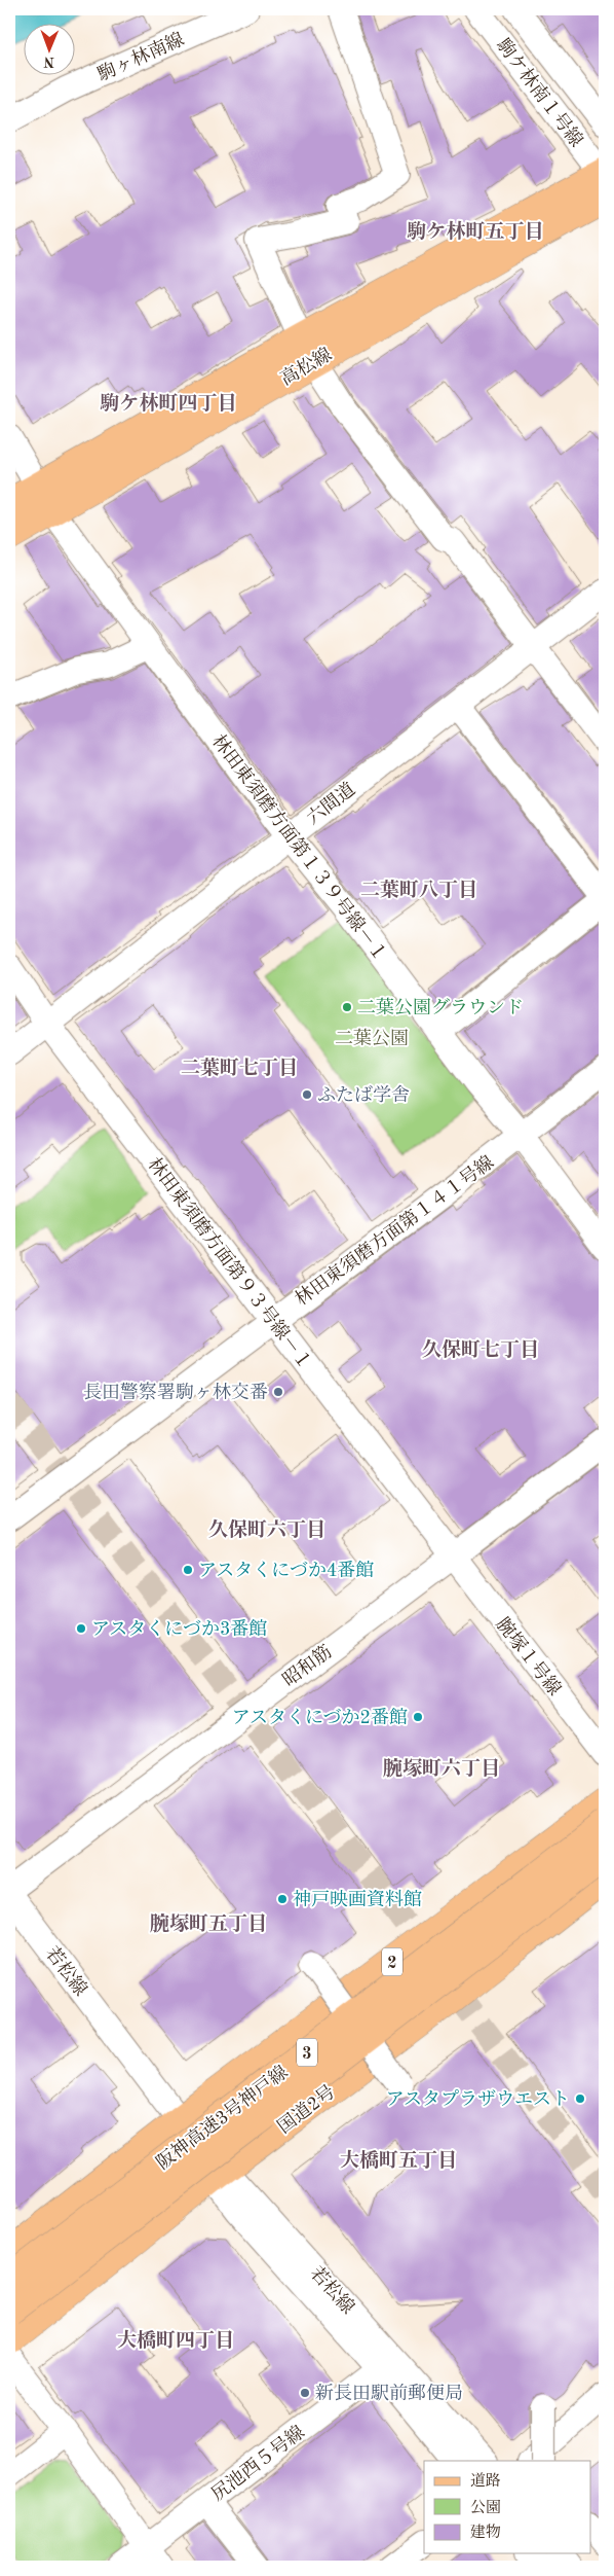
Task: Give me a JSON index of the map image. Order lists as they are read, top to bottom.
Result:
{
  "streets": {
    "main road": [
      "高松線",
      "2",
      "3",
      "国道2号",
      "阪神高速3号神戸線"
    ],
    "street": [
      "駒ヶ林南線",
      "駒ケ林南１号線",
      "六間道",
      "林田東須磨方面第１３９号線－１",
      "林田東須磨方面第１４１号線",
      "林田東須磨方面第９３号線－１",
      "腕塚１号線",
      "昭和筋",
      "若松線",
      "尻池西５号線"
    ]
  },
  "crossings": [
    ["駒ケ林南１号線", "高松線"],
    ["高松線", "林田東須磨方面第１３９号線－１"],
    ["六間道", "林田東須磨方面第１３９号線－１"],
    ["六間道", "林田東須磨方面第９３号線－１"],
    ["林田東須磨方面第１３９号線－１", "林田東須磨方面第１４１号線"],
    ["林田東須磨方面第１４１号線", "林田東須磨方面第９３号線－１"],
    ["林田東須磨方面第９３号線－１", "腕塚１号線"],
    ["林田東須磨方面第９３号線－１", "昭和筋"],
    ["腕塚１号線", "昭和筋"],
    ["2", "若松線"],
    ["若松線", "国道2号"],
    ["若松線", "尻池西５号線"]
  ],
  "districts": [
    "駒ケ林町五丁目",
    "駒ケ林町四丁目",
    "二葉町八丁目",
    "二葉町七丁目",
    "久保町七丁目",
    "久保町六丁目",
    "腕塚町六丁目",
    "腕塚町五丁目",
    "大橋町五丁目",
    "大橋町四丁目"
  ],
  "parks": ["二葉公園"],
  "places": [
    "二葉公園グラウンド",
    "ふたば学舎",
    "長田警察署駒ヶ林交番",
    "アスタくにづか4番館",
    "アスタくにづか3番館",
    "アスタくにづか2番館",
    "神戸映画資料館",
    "アスタプラザウエスト",
    "新長田駅前郵便局"
  ],
  "legend": ["道路", "公園", "建物"],
  "north": "bottom"
}
